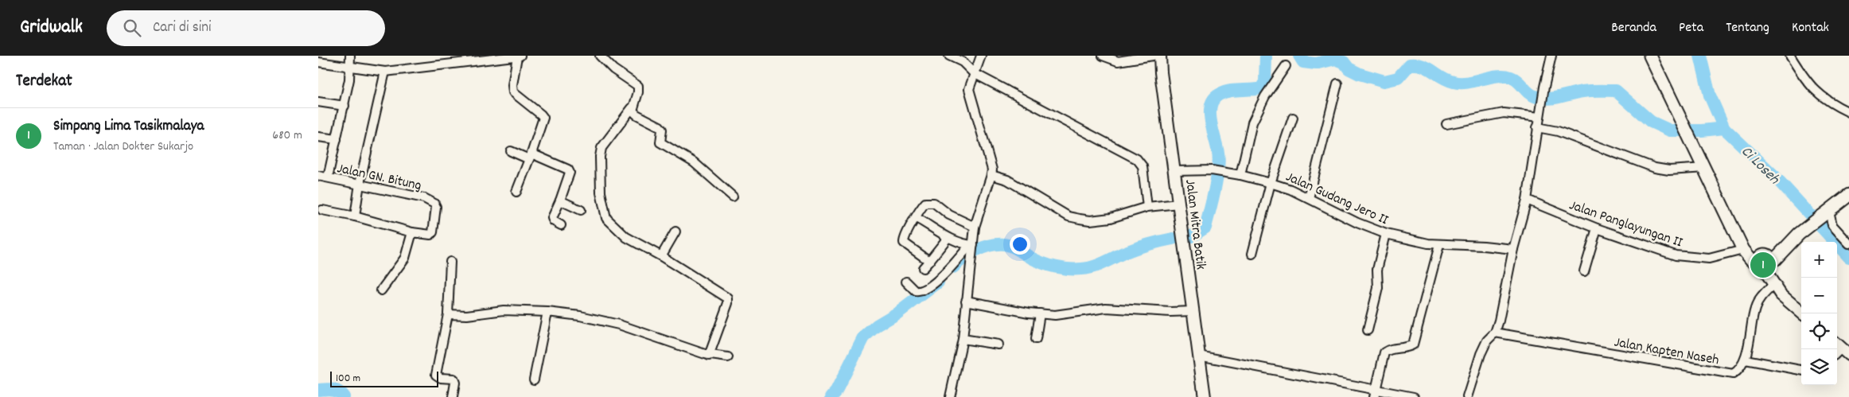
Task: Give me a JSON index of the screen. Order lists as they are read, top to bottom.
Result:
{
  "streets": {
    "main road": ["Jalan Mitra Batik"],
    "street": [
      "Jalan GN. Bitung",
      "Jalan Gudang Jero II",
      "Jalan Panglayungan II",
      "Jalan Kapten Naseh"
    ]
  },
  "crossings": [
    ["Jalan Gudang Jero II", "Jalan Mitra Batik"]
  ],
  "water": ["Ci Loseh"],
  "scale_bar": "100 m",
  "page": {
    "header": "Gridwalk",
    "search": "Cari di sini",
    "nav": [
      "Beranda",
      "Peta",
      "Tentang",
      "Kontak"
    ],
    "heading": "Terdekat",
    "list": [
      {
        "mark": "1",
        "name": "Simpang Lima Tasikmalaya",
        "note": "Taman · Jalan Dokter Sukarjo",
        "value": "680 m"
      }
    ],
    "map_buttons": ["+", "−"],
    "pins": "1",
    "scale": "100 m"
  }
}
